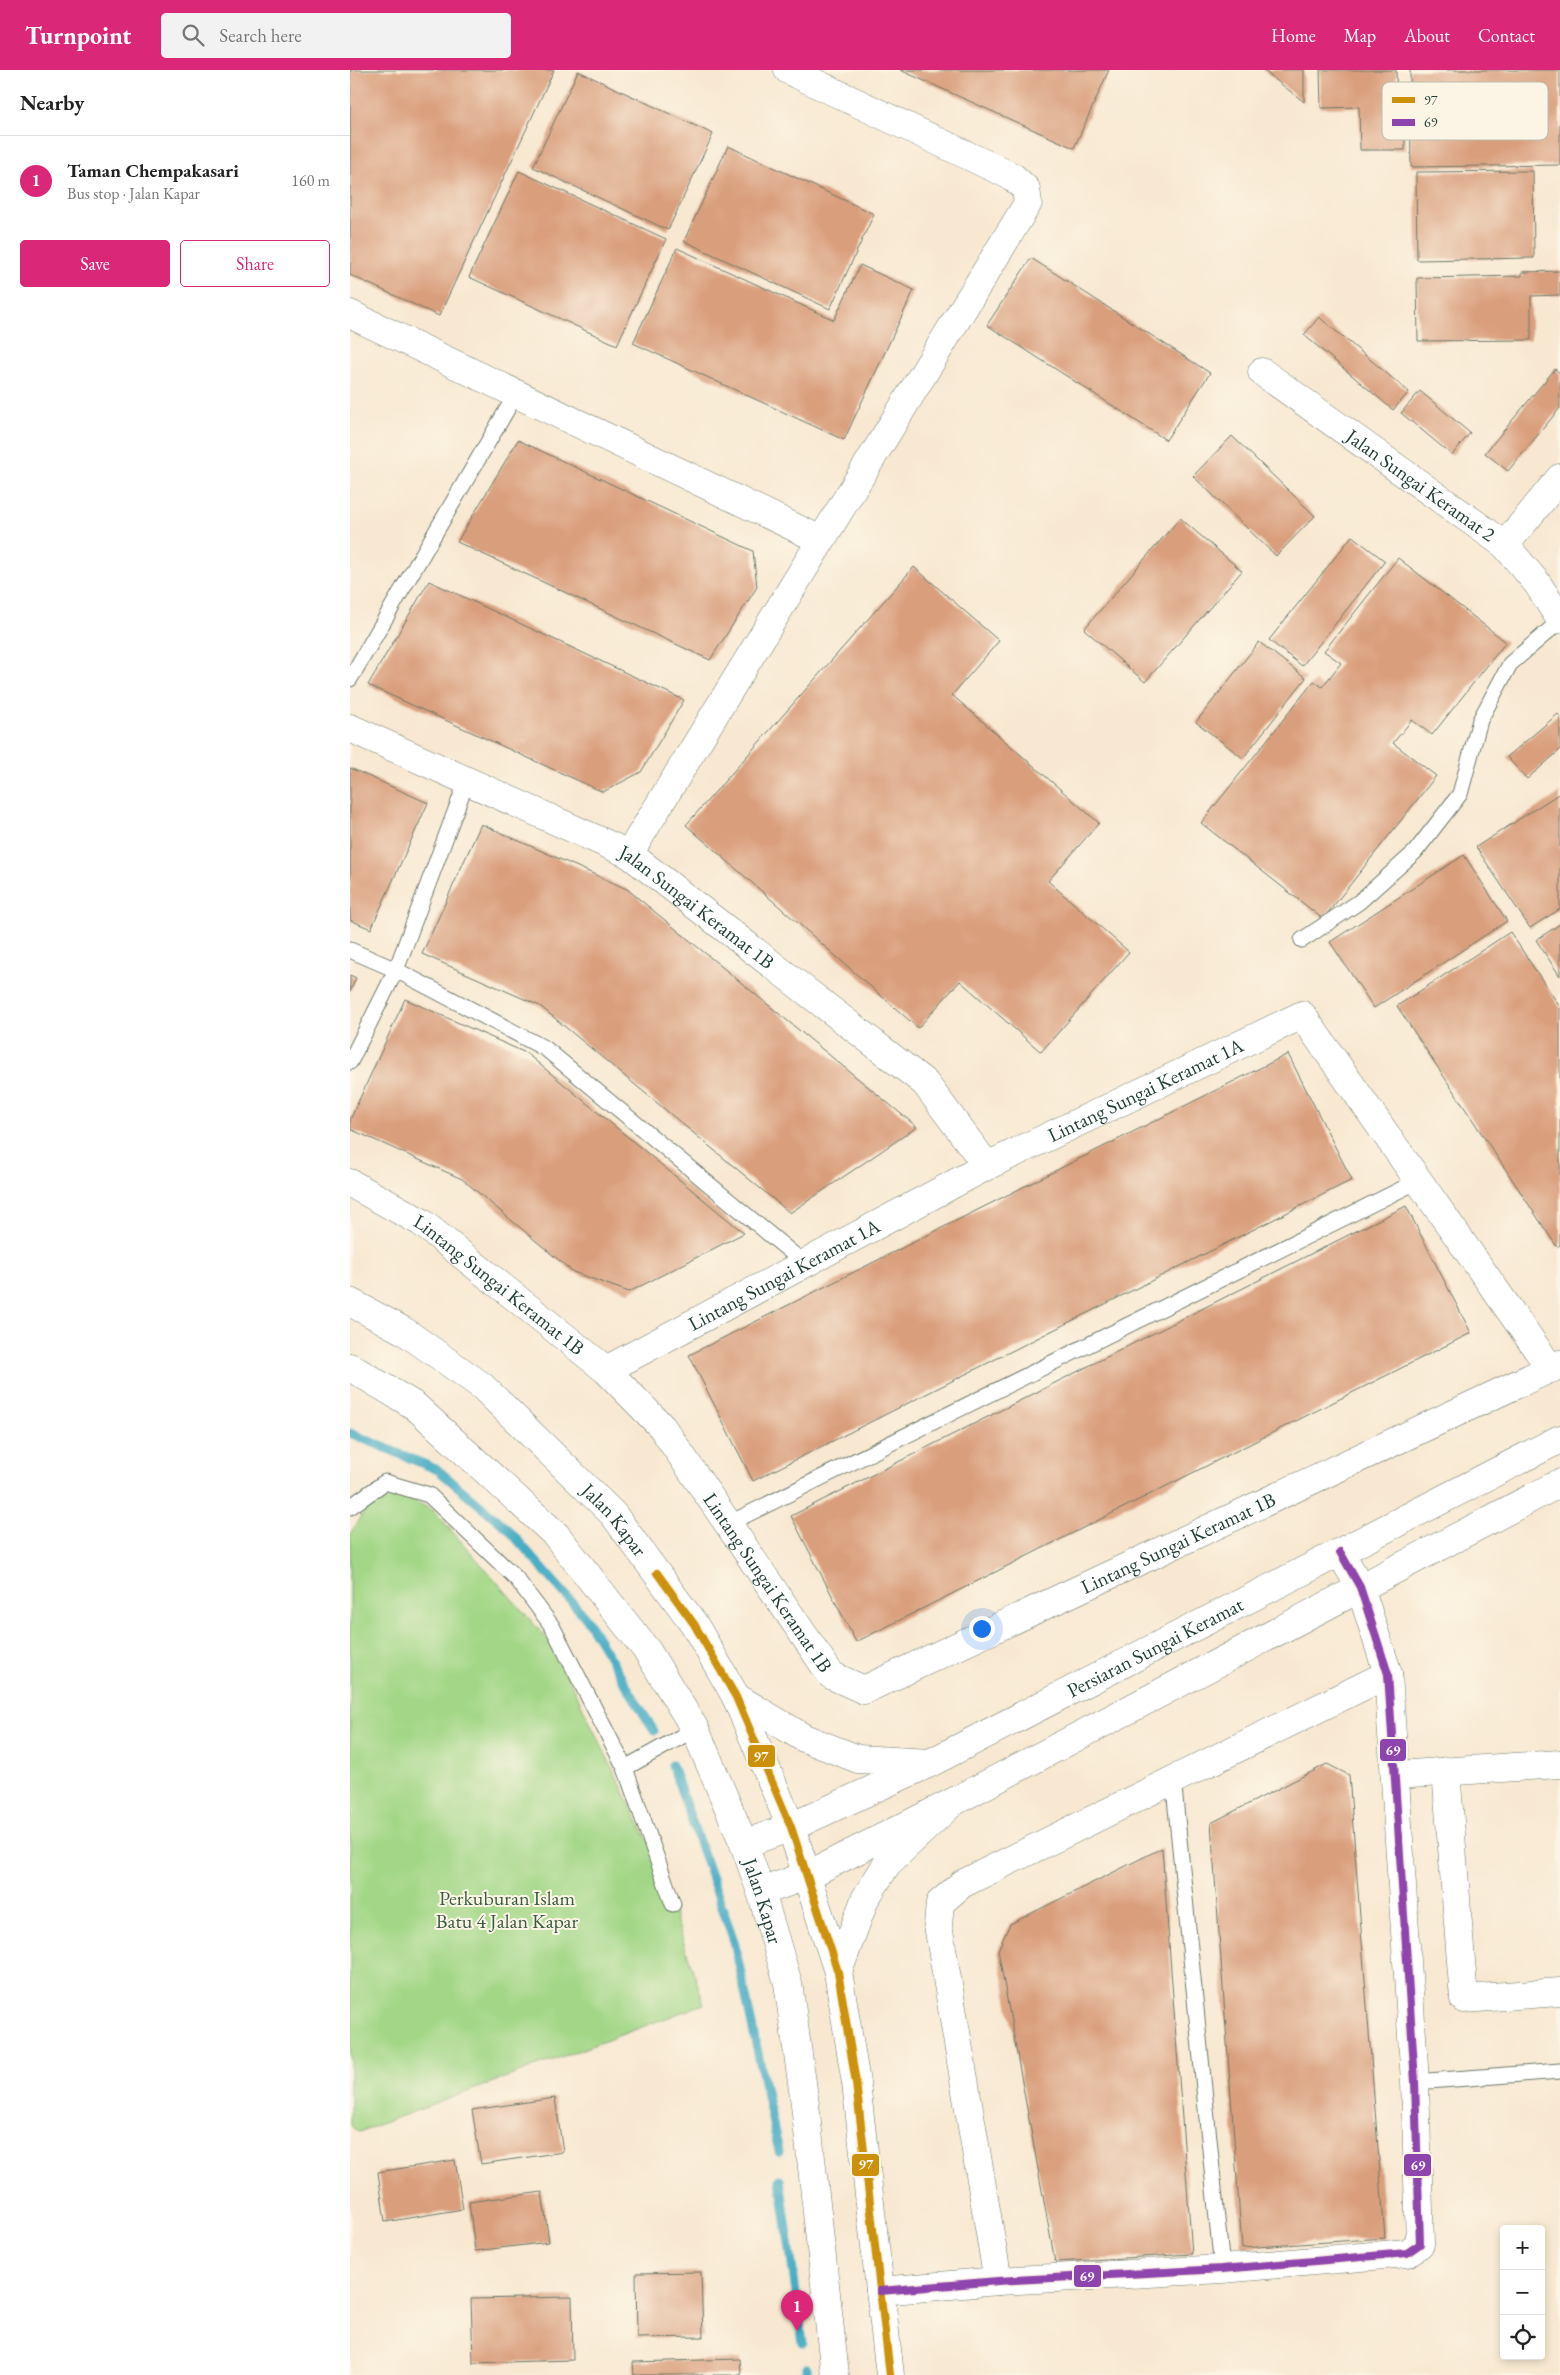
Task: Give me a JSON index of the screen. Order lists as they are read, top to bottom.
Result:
{
  "streets": {
    "main road": [
      "Jalan Sungai Keramat 2",
      "Jalan Sungai Keramat 1B",
      "Lintang Sungai Keramat 1A",
      "Lintang Sungai Keramat 1B",
      "Jalan Kapar",
      "Persiaran Sungai Keramat"
    ]
  },
  "crossings": [
    ["Jalan Sungai Keramat 1B", "Lintang Sungai Keramat 1A"],
    ["Lintang Sungai Keramat 1A", "Lintang Sungai Keramat 1B"],
    ["Jalan Kapar", "Persiaran Sungai Keramat"]
  ],
  "parks": ["Perkuburan Islam Batu 4 Jalan Kapar"],
  "lines": ["transit line 69", "transit line 97"],
  "legend": ["97", "69"],
  "page": {
    "header": "Turnpoint",
    "search": "Search here",
    "nav": [
      "Home",
      "Map",
      "About",
      "Contact"
    ],
    "heading": "Nearby",
    "list": [
      {
        "mark": "1",
        "name": "Taman Chempakasari",
        "note": "Bus stop · Jalan Kapar",
        "value": "160 m"
      }
    ],
    "buttons": ["Save", "Share"],
    "map_buttons": ["+", "−"],
    "pins": "1"
  }
}
